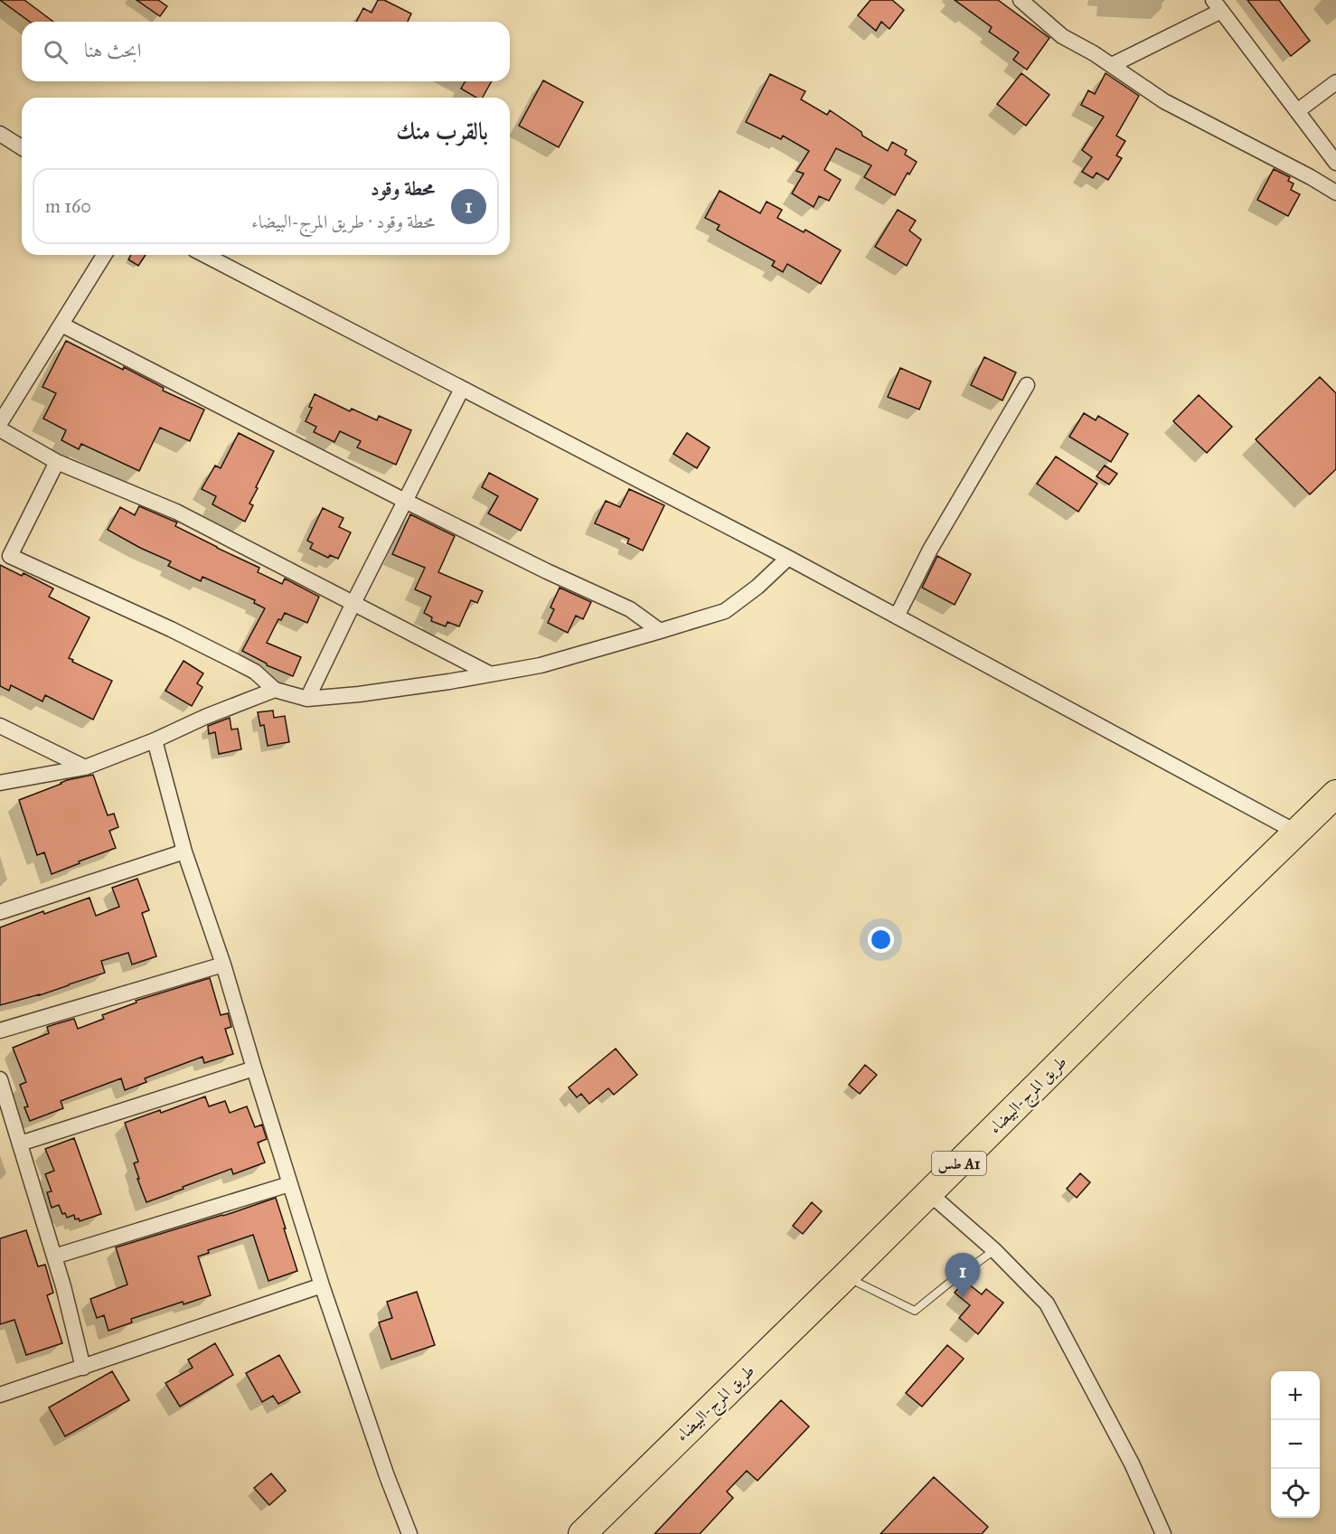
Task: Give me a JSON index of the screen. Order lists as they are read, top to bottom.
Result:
{
  "streets": {
    "highway": ["طريق المرج-البيضاء", "طس A1"]
  },
  "page": {
    "search": "ابحث هنا",
    "heading": "بالقرب منك",
    "list": [
      {
        "mark": "1",
        "name": "محطة وقود",
        "note": "محطة وقود · طريق المرج-البيضاء",
        "value": "160 m"
      }
    ],
    "pins": "1",
    "map_buttons": ["+", "−"]
  }
}
